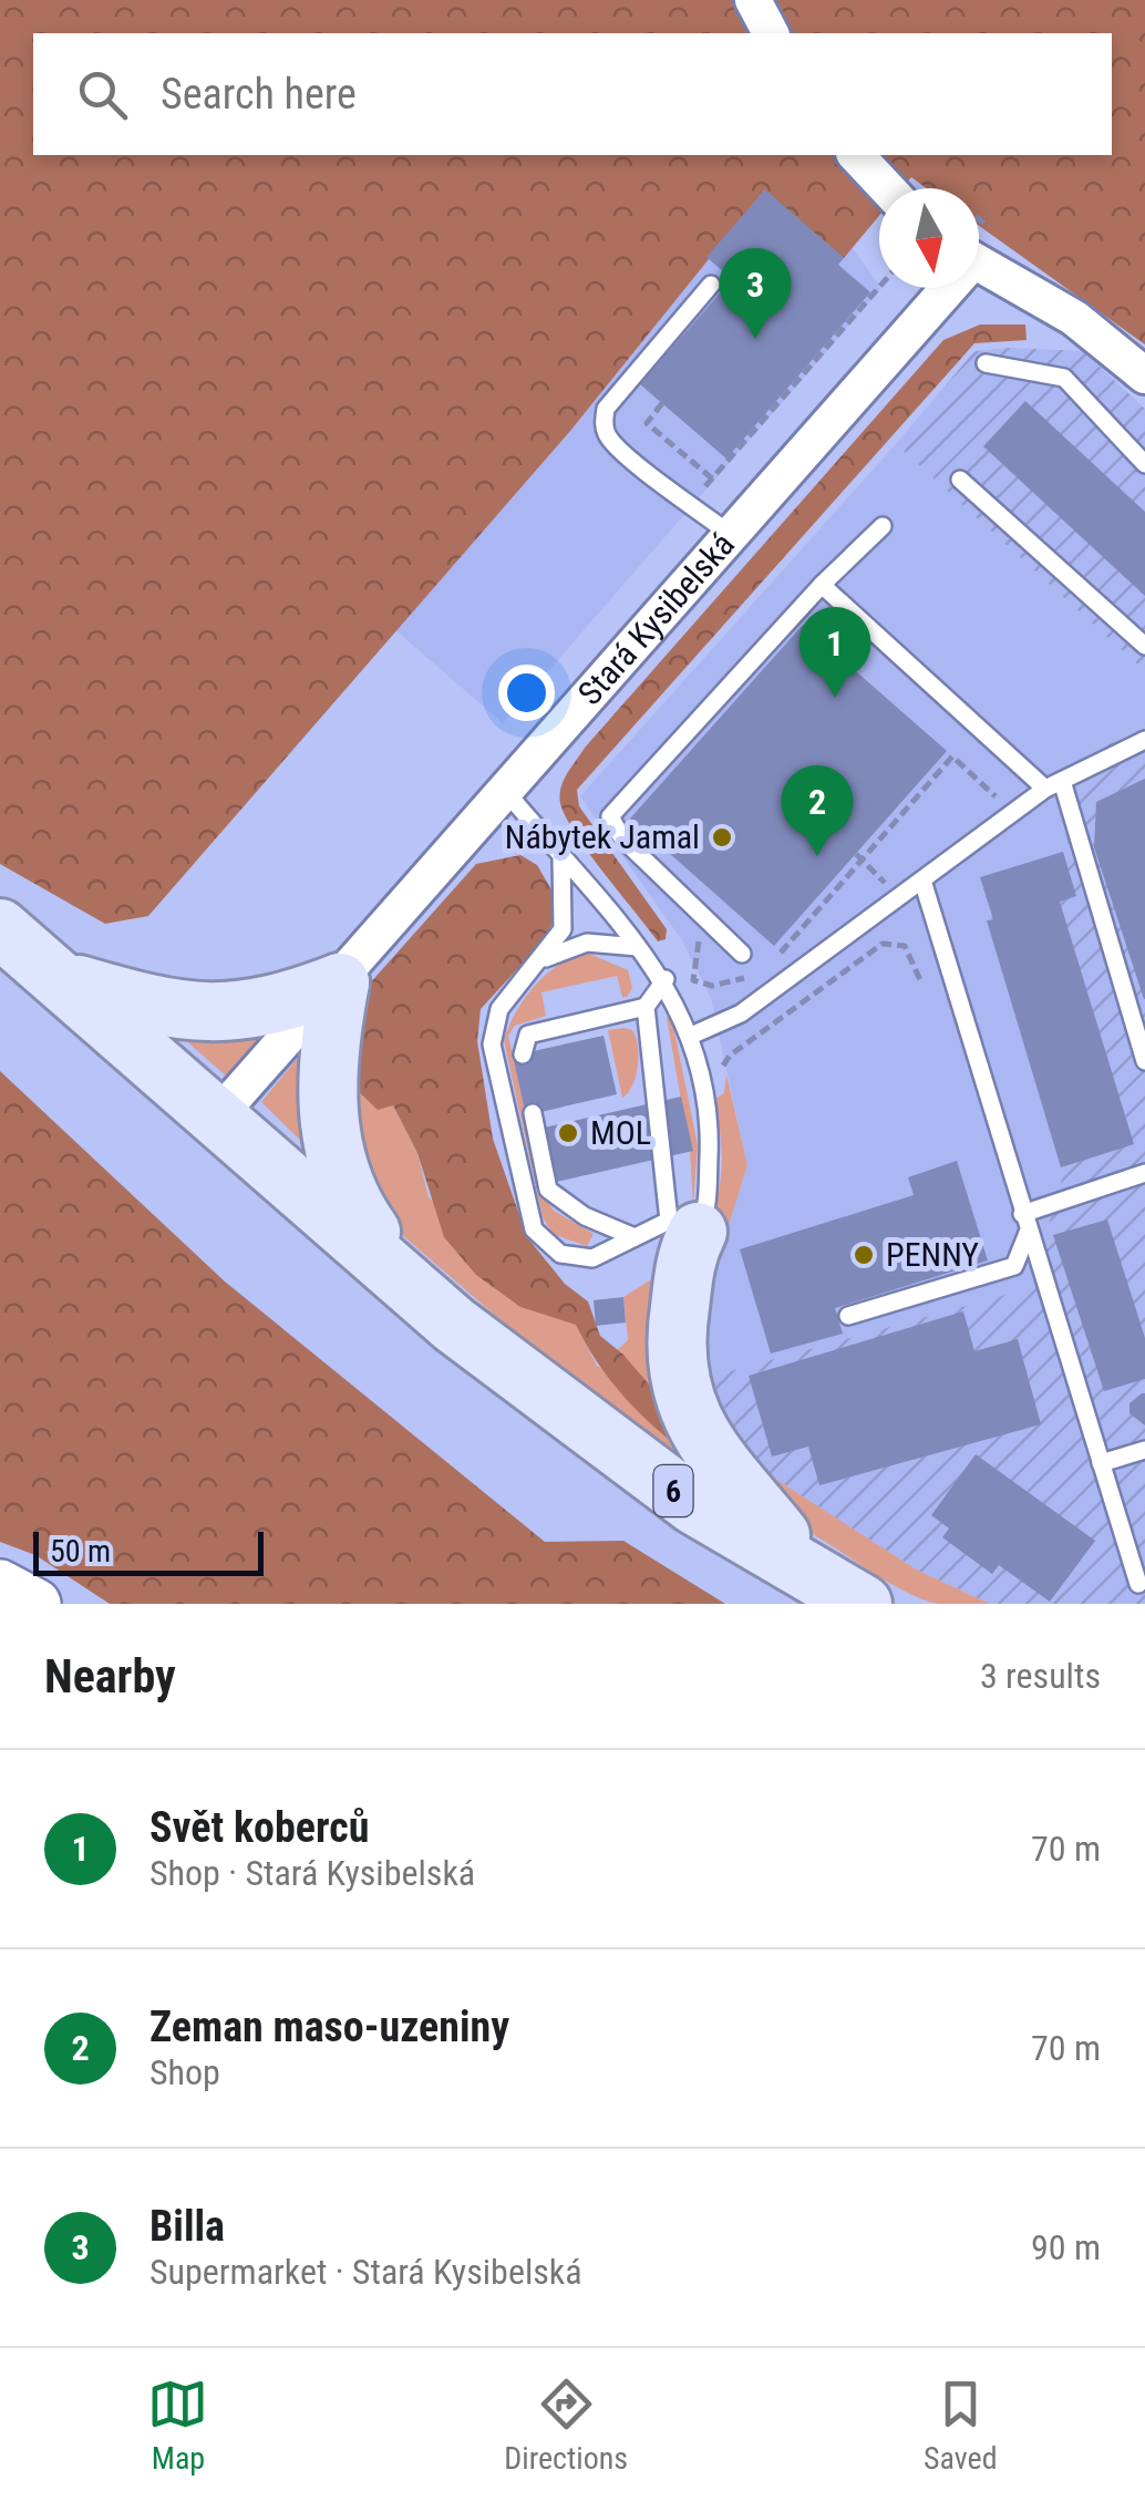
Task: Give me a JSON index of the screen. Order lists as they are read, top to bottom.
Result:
{
  "streets": {
    "main road": ["6"],
    "street": ["Stará Kysibelská"]
  },
  "crossings": [
    ["Stará Kysibelská", "6"]
  ],
  "places": ["Nábytek Jamal", "MOL", "PENNY"],
  "scale_bar": "50 m",
  "north": "bottom",
  "page": {
    "search": "Search here",
    "pins": ["3", "1", "2"],
    "scale": "50 m",
    "heading": ["Nearby", "3 results"],
    "list": [
      {
        "mark": "1",
        "name": "Svět koberců",
        "note": "Shop · Stará Kysibelská",
        "value": "70 m"
      },
      {
        "mark": "2",
        "name": "Zeman maso-uzeniny",
        "note": "Shop",
        "value": "70 m"
      },
      {
        "mark": "3",
        "name": "Billa",
        "note": "Supermarket · Stará Kysibelská",
        "value": "90 m"
      }
    ],
    "nav": ["Map", "Directions", "Saved"]
  }
}
